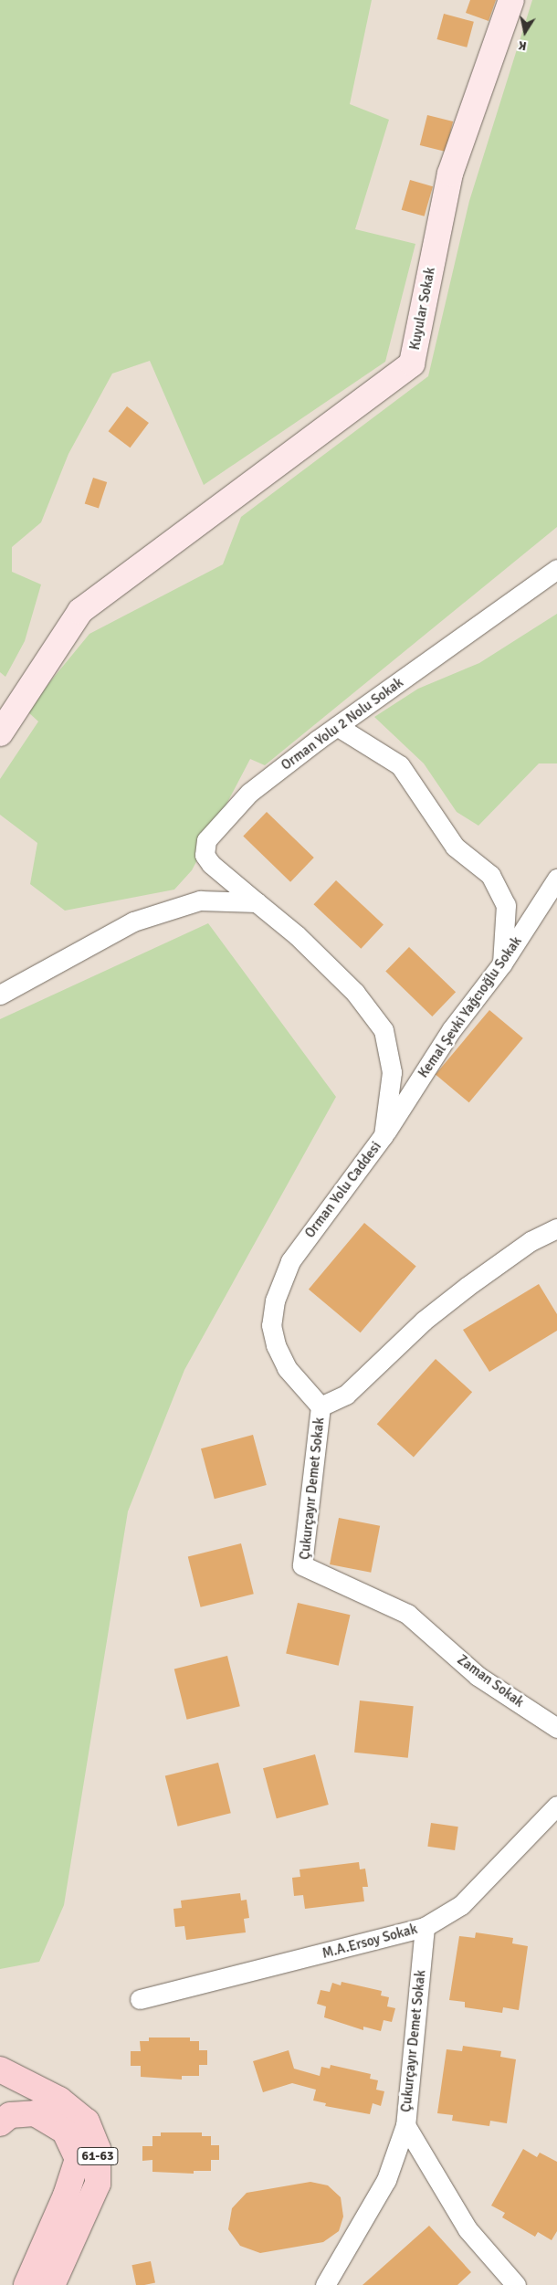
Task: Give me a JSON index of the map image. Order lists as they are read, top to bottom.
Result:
{
  "streets": {
    "main road": ["61-63"],
    "street": [
      "Kuyular Sokak",
      "Orman Yolu 2 Nolu Sokak",
      "Kemal Şevki Yağcıoğlu Sokak",
      "Orman Yolu Caddesi",
      "Çukurçayır Demet Sokak",
      "Zaman Sokak",
      "M.A.Ersoy Sokak"
    ]
  },
  "crossings": [
    ["Orman Yolu 2 Nolu Sokak", "Orman Yolu Caddesi"],
    ["Kemal Şevki Yağcıoğlu Sokak", "Orman Yolu Caddesi"],
    ["Orman Yolu Caddesi", "Çukurçayır Demet Sokak"],
    ["Çukurçayır Demet Sokak", "Zaman Sokak"],
    ["Çukurçayır Demet Sokak", "M.A.Ersoy Sokak"]
  ],
  "north": "bottom"
}
